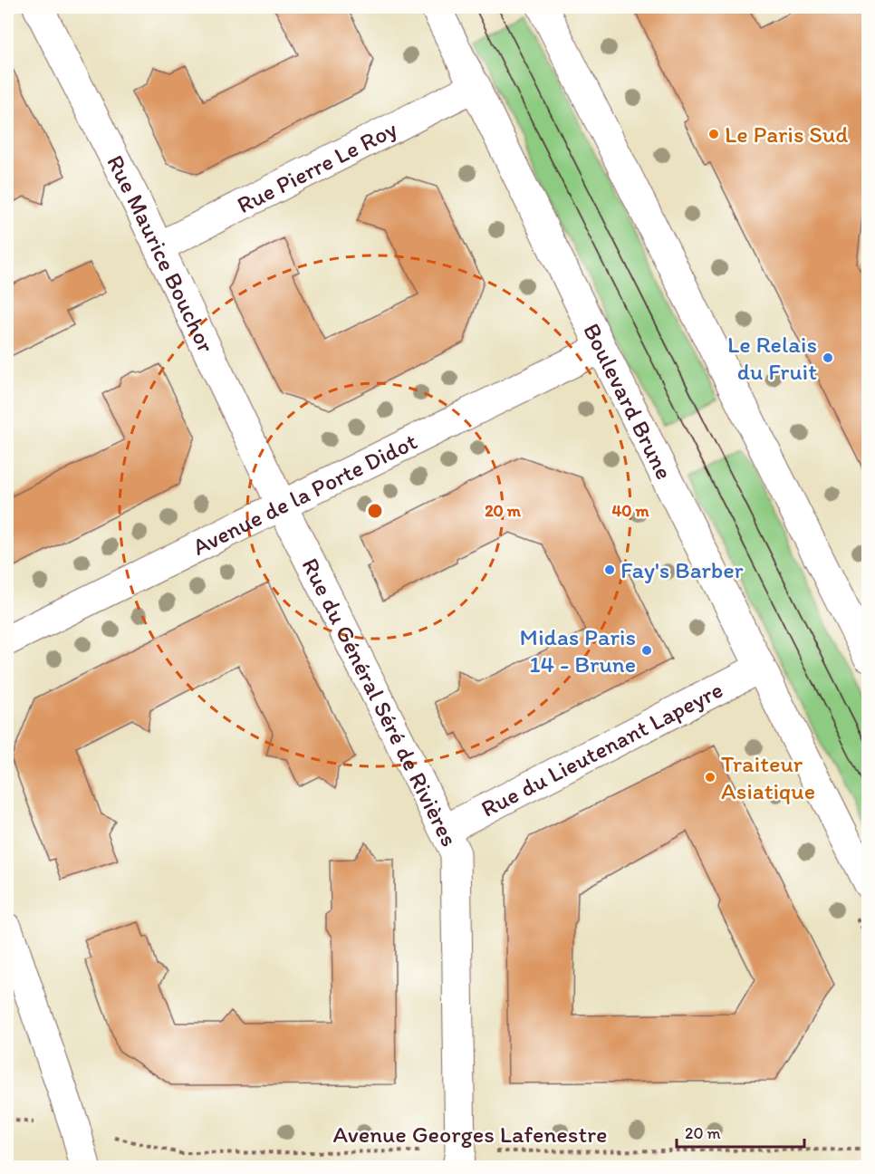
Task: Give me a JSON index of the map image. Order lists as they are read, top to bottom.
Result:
{
  "streets": {
    "street": [
      "Rue Pierre Le Roy",
      "Rue Maurice Bouchor",
      "Boulevard Brune",
      "Avenue de la Porte Didot",
      "Rue du Général Séré de Rivières",
      "Rue du Lieutenant Lapeyre"
    ],
    "path": ["Avenue Georges Lafenestre"]
  },
  "crossings": [
    ["Rue Pierre Le Roy", "Rue Maurice Bouchor"],
    ["Rue Pierre Le Roy", "Boulevard Brune"],
    ["Rue Maurice Bouchor", "Avenue de la Porte Didot"],
    ["Rue Maurice Bouchor", "Rue du Général Séré de Rivières"],
    ["Boulevard Brune", "Avenue de la Porte Didot"],
    ["Boulevard Brune", "Rue du Lieutenant Lapeyre"],
    ["Avenue de la Porte Didot", "Rue du Général Séré de Rivières"],
    ["Rue du Général Séré de Rivières", "Rue du Lieutenant Lapeyre"],
    ["Rue du Général Séré de Rivières", "Avenue Georges Lafenestre"]
  ],
  "places": [
    "Le Paris Sud",
    "Le Relais du Fruit",
    "Fay's Barber",
    "Midas Paris 14 - Brune",
    "Traiteur Asiatique"
  ],
  "scale_bar": "20 m",
  "rings": ["20 m", "40 m"]
}
